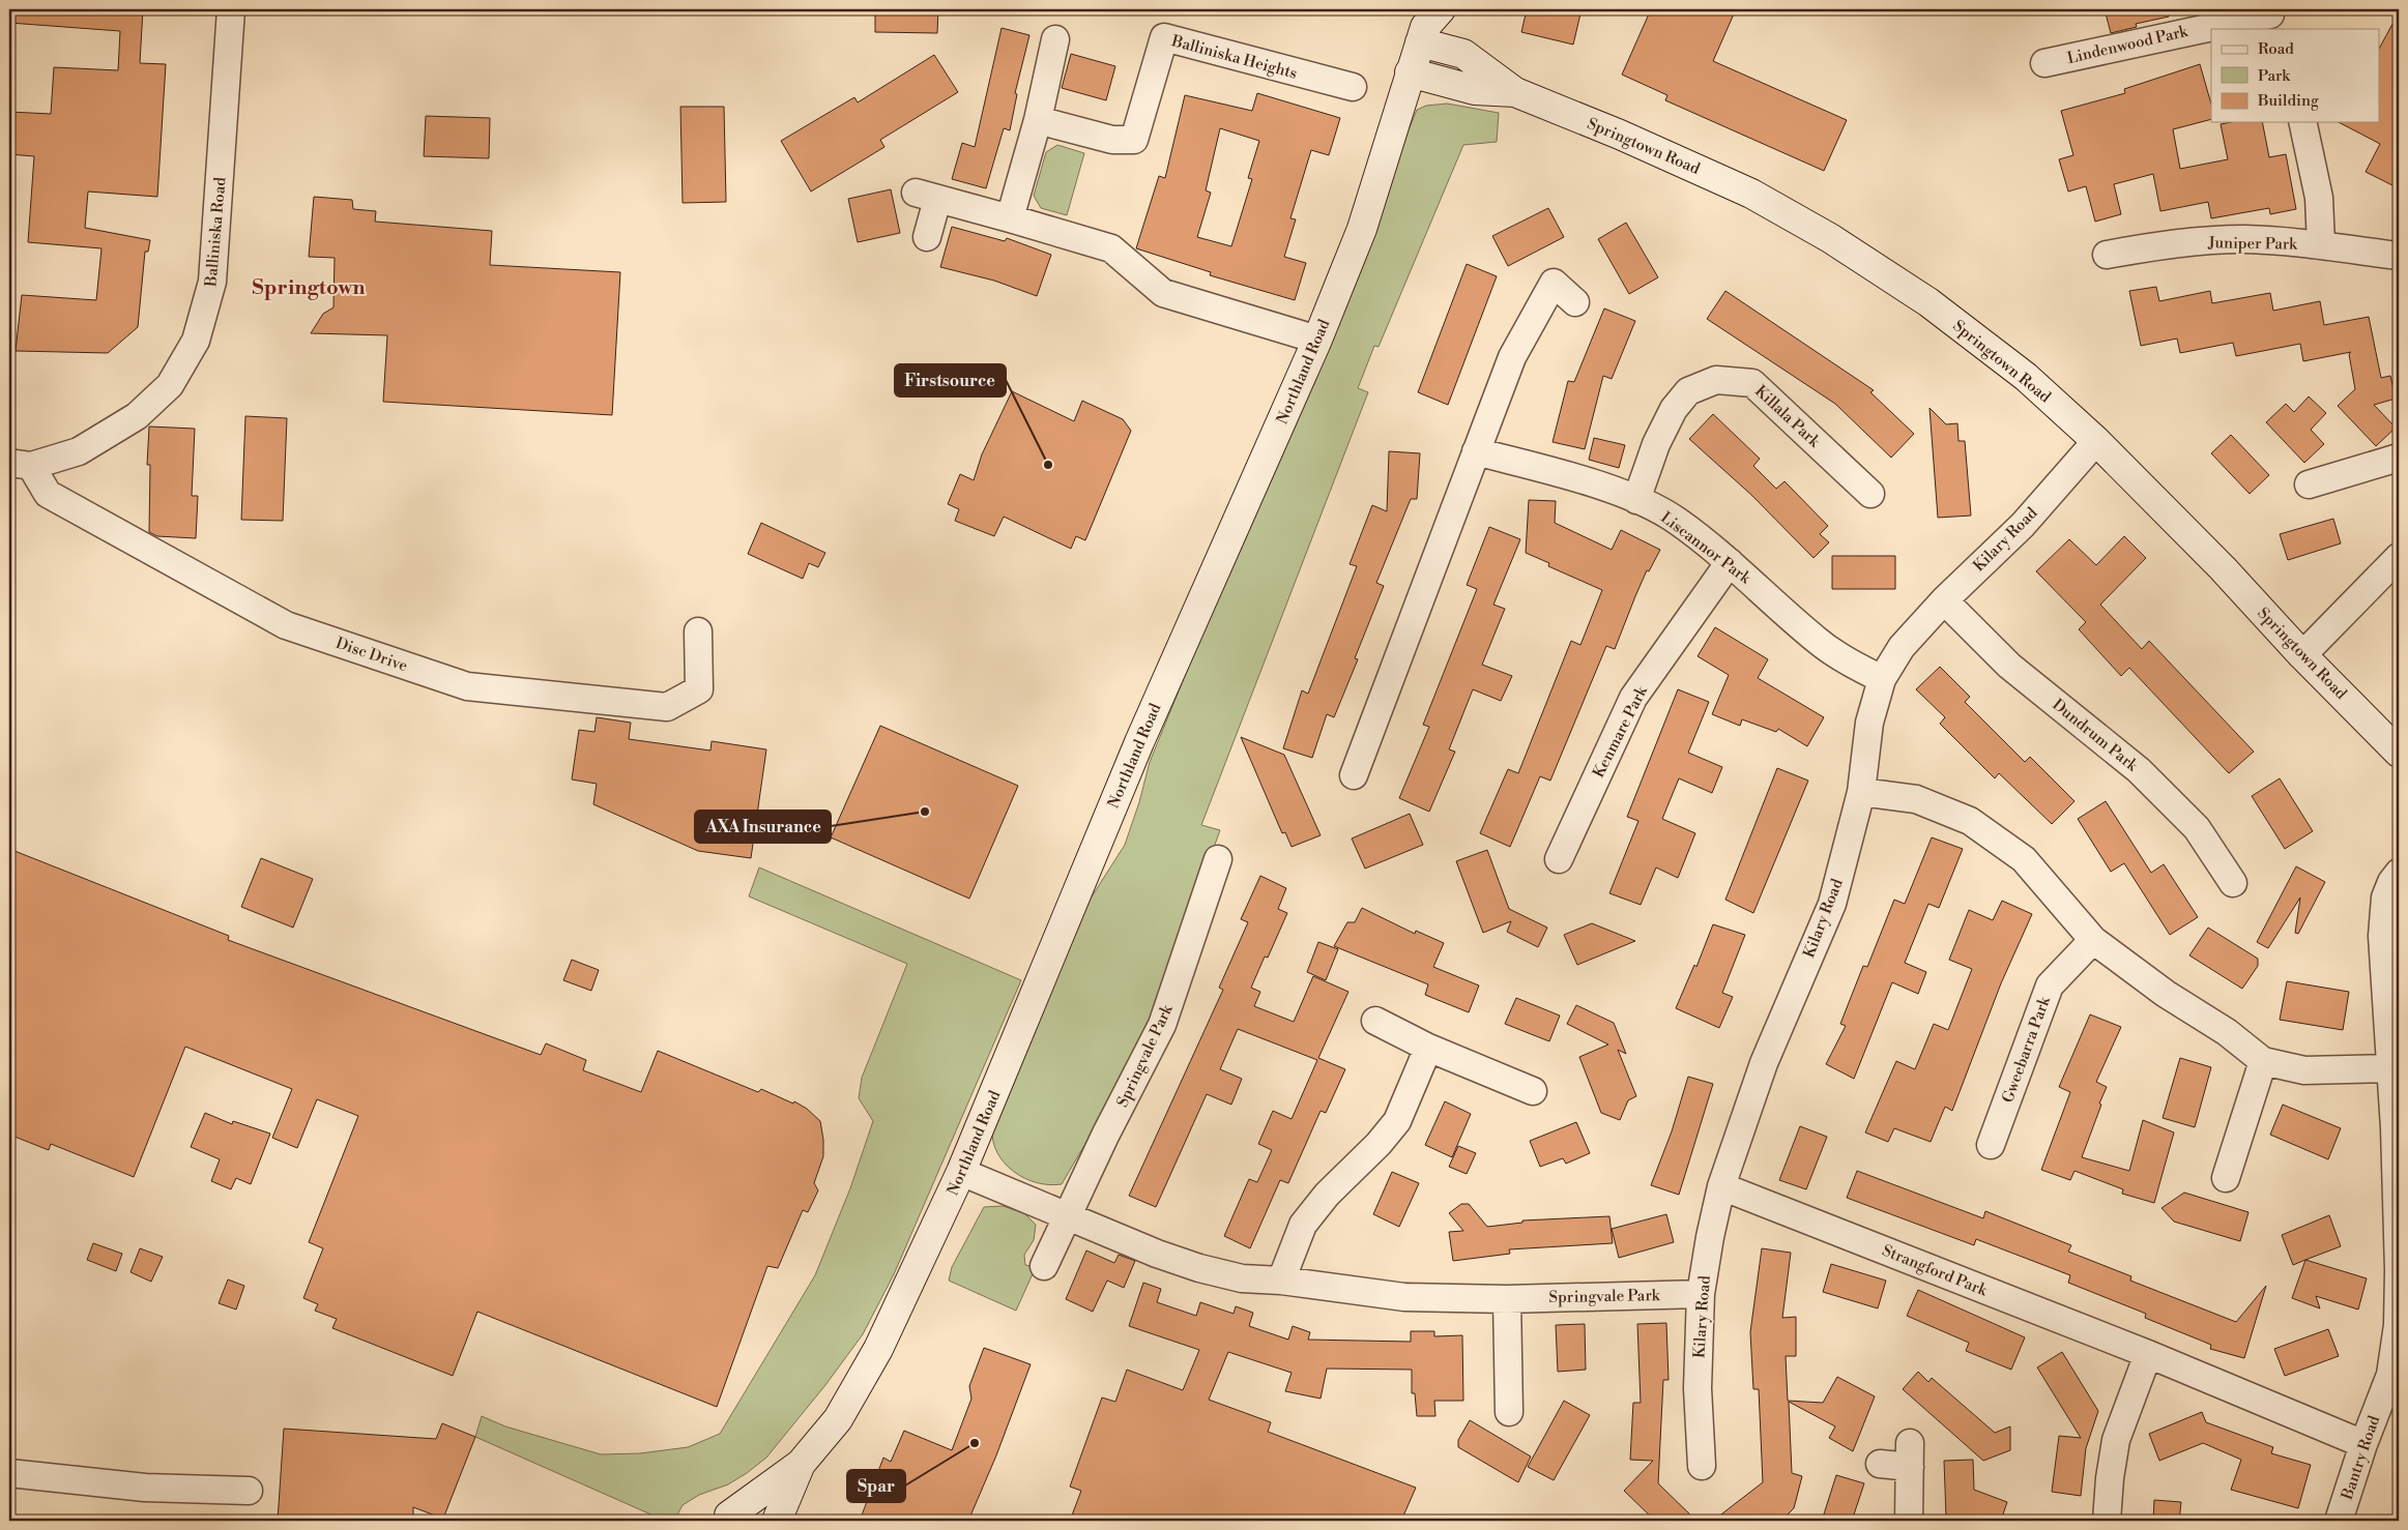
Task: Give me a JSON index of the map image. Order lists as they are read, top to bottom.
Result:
{
  "streets": {
    "main road": ["Springtown Road", "Northland Road"],
    "street": [
      "Lindenwood Park",
      "Balliniska Heights",
      "Balliniska Road",
      "Juniper Park",
      "Killala Park",
      "Kilary Road",
      "Liscannor Park",
      "Disc Drive",
      "Kenmare Park",
      "Dundrum Park",
      "Gweebarra Park",
      "Springvale Park",
      "Strangford Park",
      "Bantry Road"
    ]
  },
  "crossings": [
    ["Springtown Road", "Northland Road"],
    ["Springtown Road", "Kilary Road"],
    ["Balliniska Road", "Disc Drive"],
    ["Northland Road", "Springvale Park"],
    ["Killala Park", "Liscannor Park"],
    ["Kilary Road", "Liscannor Park"],
    ["Kilary Road", "Dundrum Park"],
    ["Kilary Road", "Springvale Park"],
    ["Kilary Road", "Strangford Park"],
    ["Liscannor Park", "Kenmare Park"],
    ["Strangford Park", "Bantry Road"]
  ],
  "districts": ["Springtown"],
  "places": ["Firstsource", "AXA Insurance", "Spar"],
  "legend": ["Road", "Park", "Building"]
}
